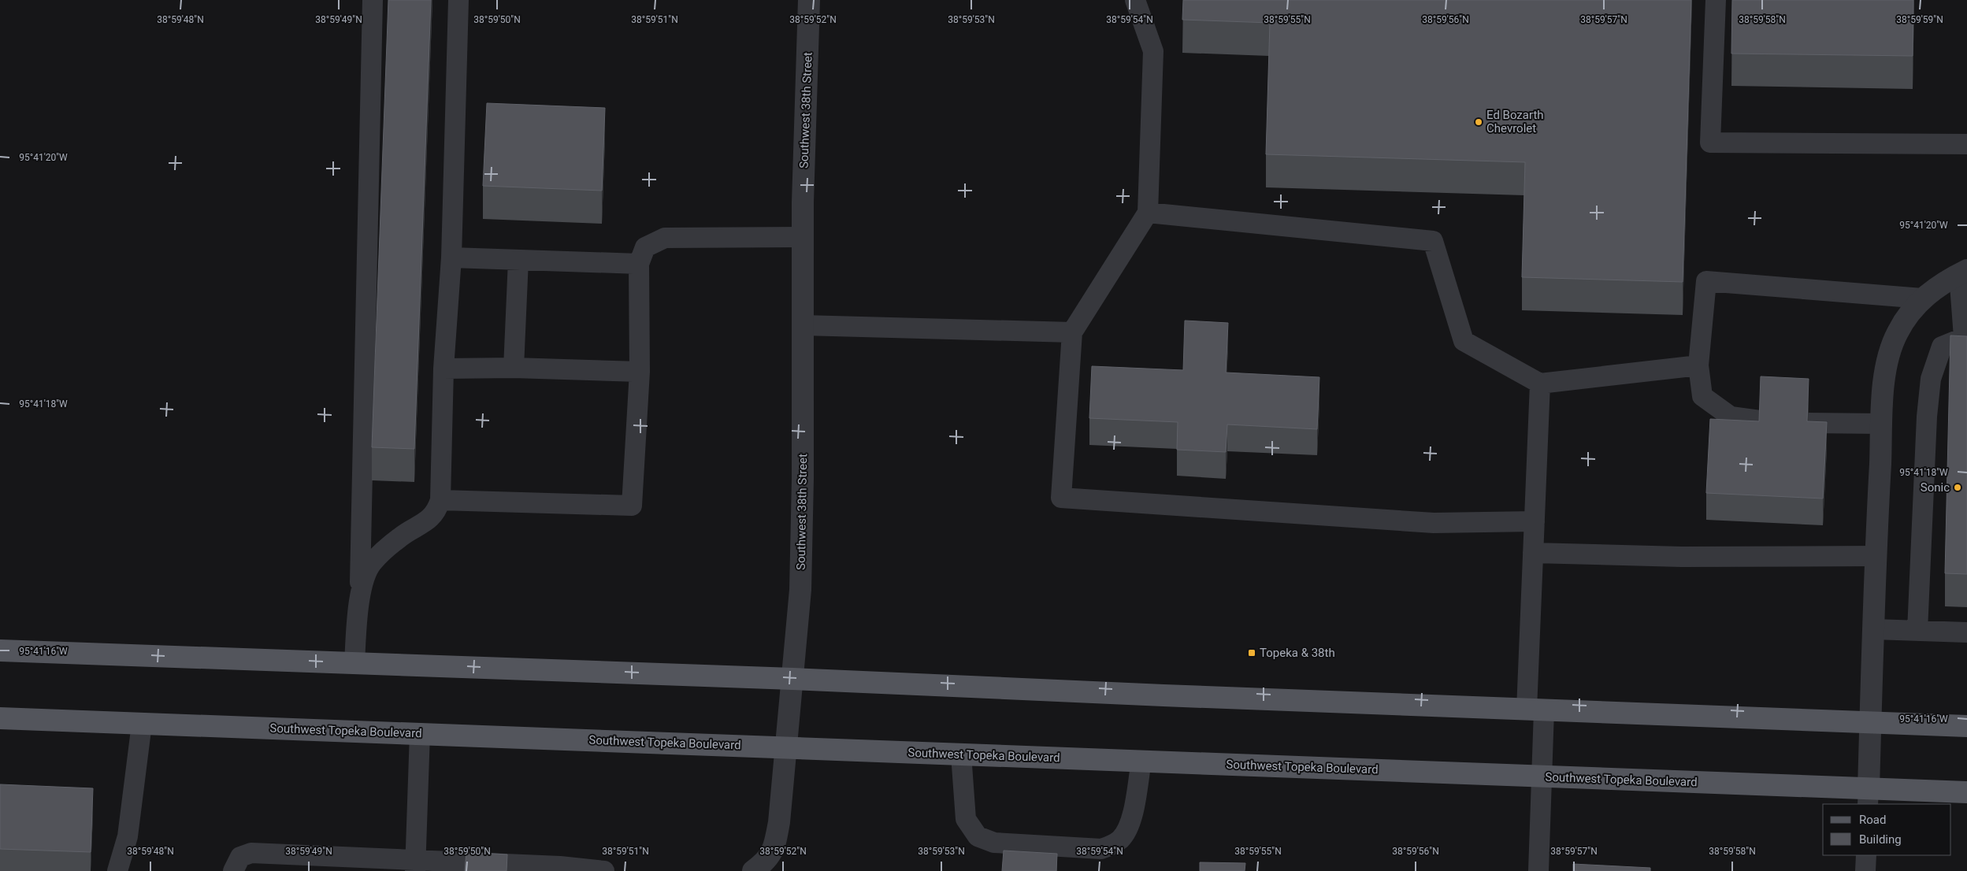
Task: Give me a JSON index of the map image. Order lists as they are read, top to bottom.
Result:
{
  "streets": {
    "main road": ["Southwest Topeka Boulevard"],
    "street": ["Southwest 38th Street"]
  },
  "crossings": [
    ["Southwest 38th Street", "Southwest Topeka Boulevard"]
  ],
  "places": {
    "other": ["Ed Bozarth Chevrolet", "Sonic"],
    "transit": ["Topeka & 38th"]
  },
  "legend": ["Road", "Building"],
  "coordinates": [
    "38°59'48\"N",
    "38°59'49\"N",
    "38°59'50\"N",
    "38°59'51\"N",
    "38°59'52\"N",
    "38°59'53\"N",
    "38°59'54\"N",
    "38°59'55\"N",
    "38°59'56\"N",
    "38°59'57\"N",
    "38°59'58\"N",
    "38°59'59\"N",
    "95°41'20\"W",
    "95°41'18\"W",
    "95°41'16\"W"
  ]
}
